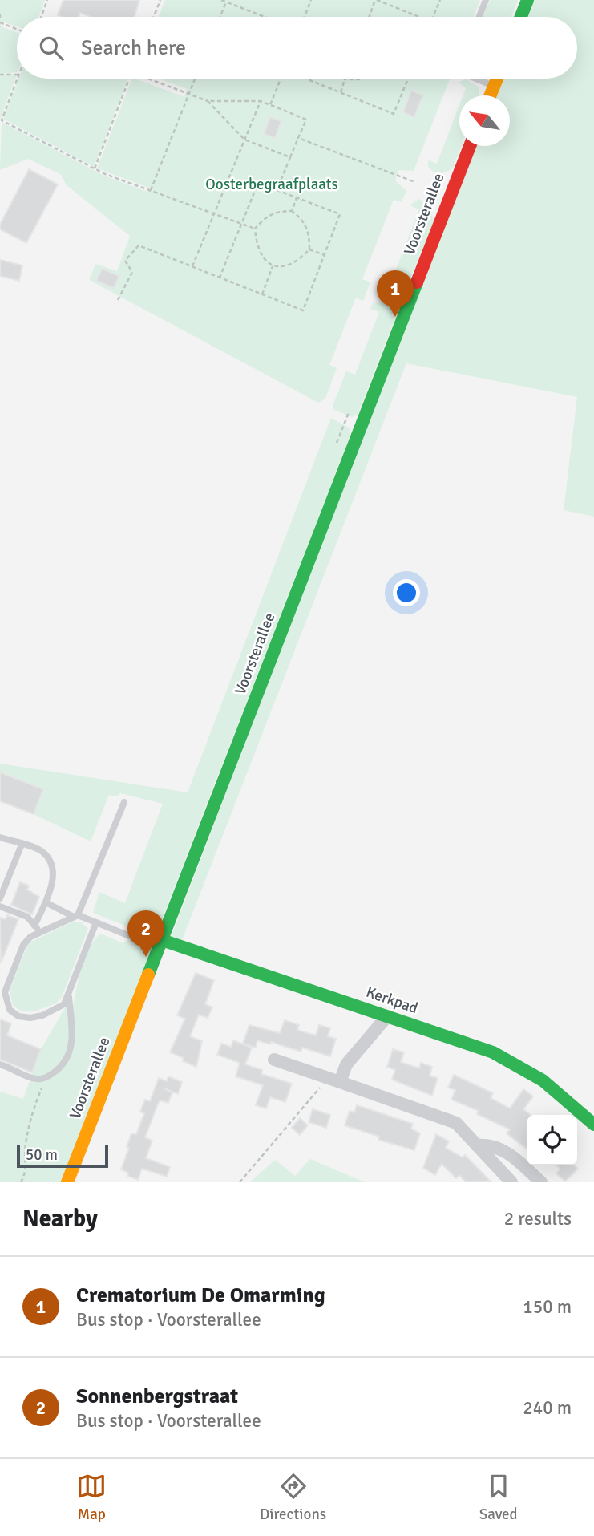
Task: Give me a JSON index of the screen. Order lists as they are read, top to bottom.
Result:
{
  "streets": {
    "main road": ["Voorsterallee", "Kerkpad"]
  },
  "crossings": [
    ["Voorsterallee", "Kerkpad"]
  ],
  "parks": ["Oosterbegraafplaats"],
  "scale_bar": "50 m",
  "north": "top left",
  "page": {
    "search": "Search here",
    "pins": ["1", "2"],
    "scale": "50 m",
    "heading": ["Nearby", "2 results"],
    "list": [
      {
        "mark": "1",
        "name": "Crematorium De Omarming",
        "note": "Bus stop · Voorsterallee",
        "value": "150 m"
      },
      {
        "mark": "2",
        "name": "Sonnenbergstraat",
        "note": "Bus stop · Voorsterallee",
        "value": "240 m"
      }
    ],
    "nav": ["Map", "Directions", "Saved"]
  }
}
